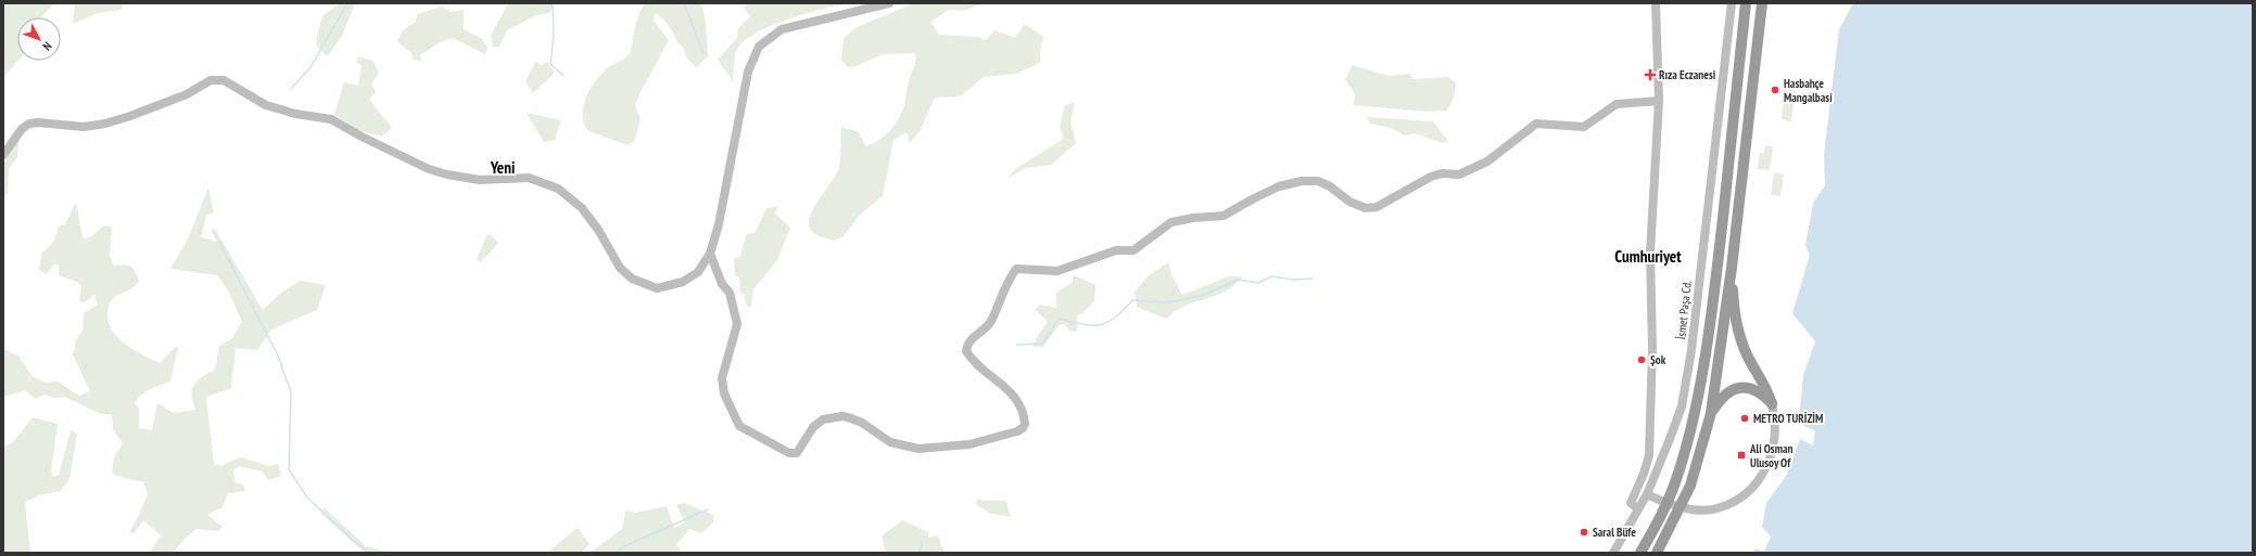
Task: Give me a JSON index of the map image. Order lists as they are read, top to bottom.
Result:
{
  "streets": {
    "street": ["İsmet Paşa Cd."]
  },
  "districts": ["Yeni", "Cumhuriyet"],
  "places": {
    "health": ["Rıza Eczanesi"],
    "other": [
      "Hasbahçe Mangalbasi",
      "Şok",
      "METRO TURİZİM",
      "Saral Büfe"
    ],
    "transit": ["Ali Osman Ulusoy Of"]
  },
  "north": "bottom right"
}
